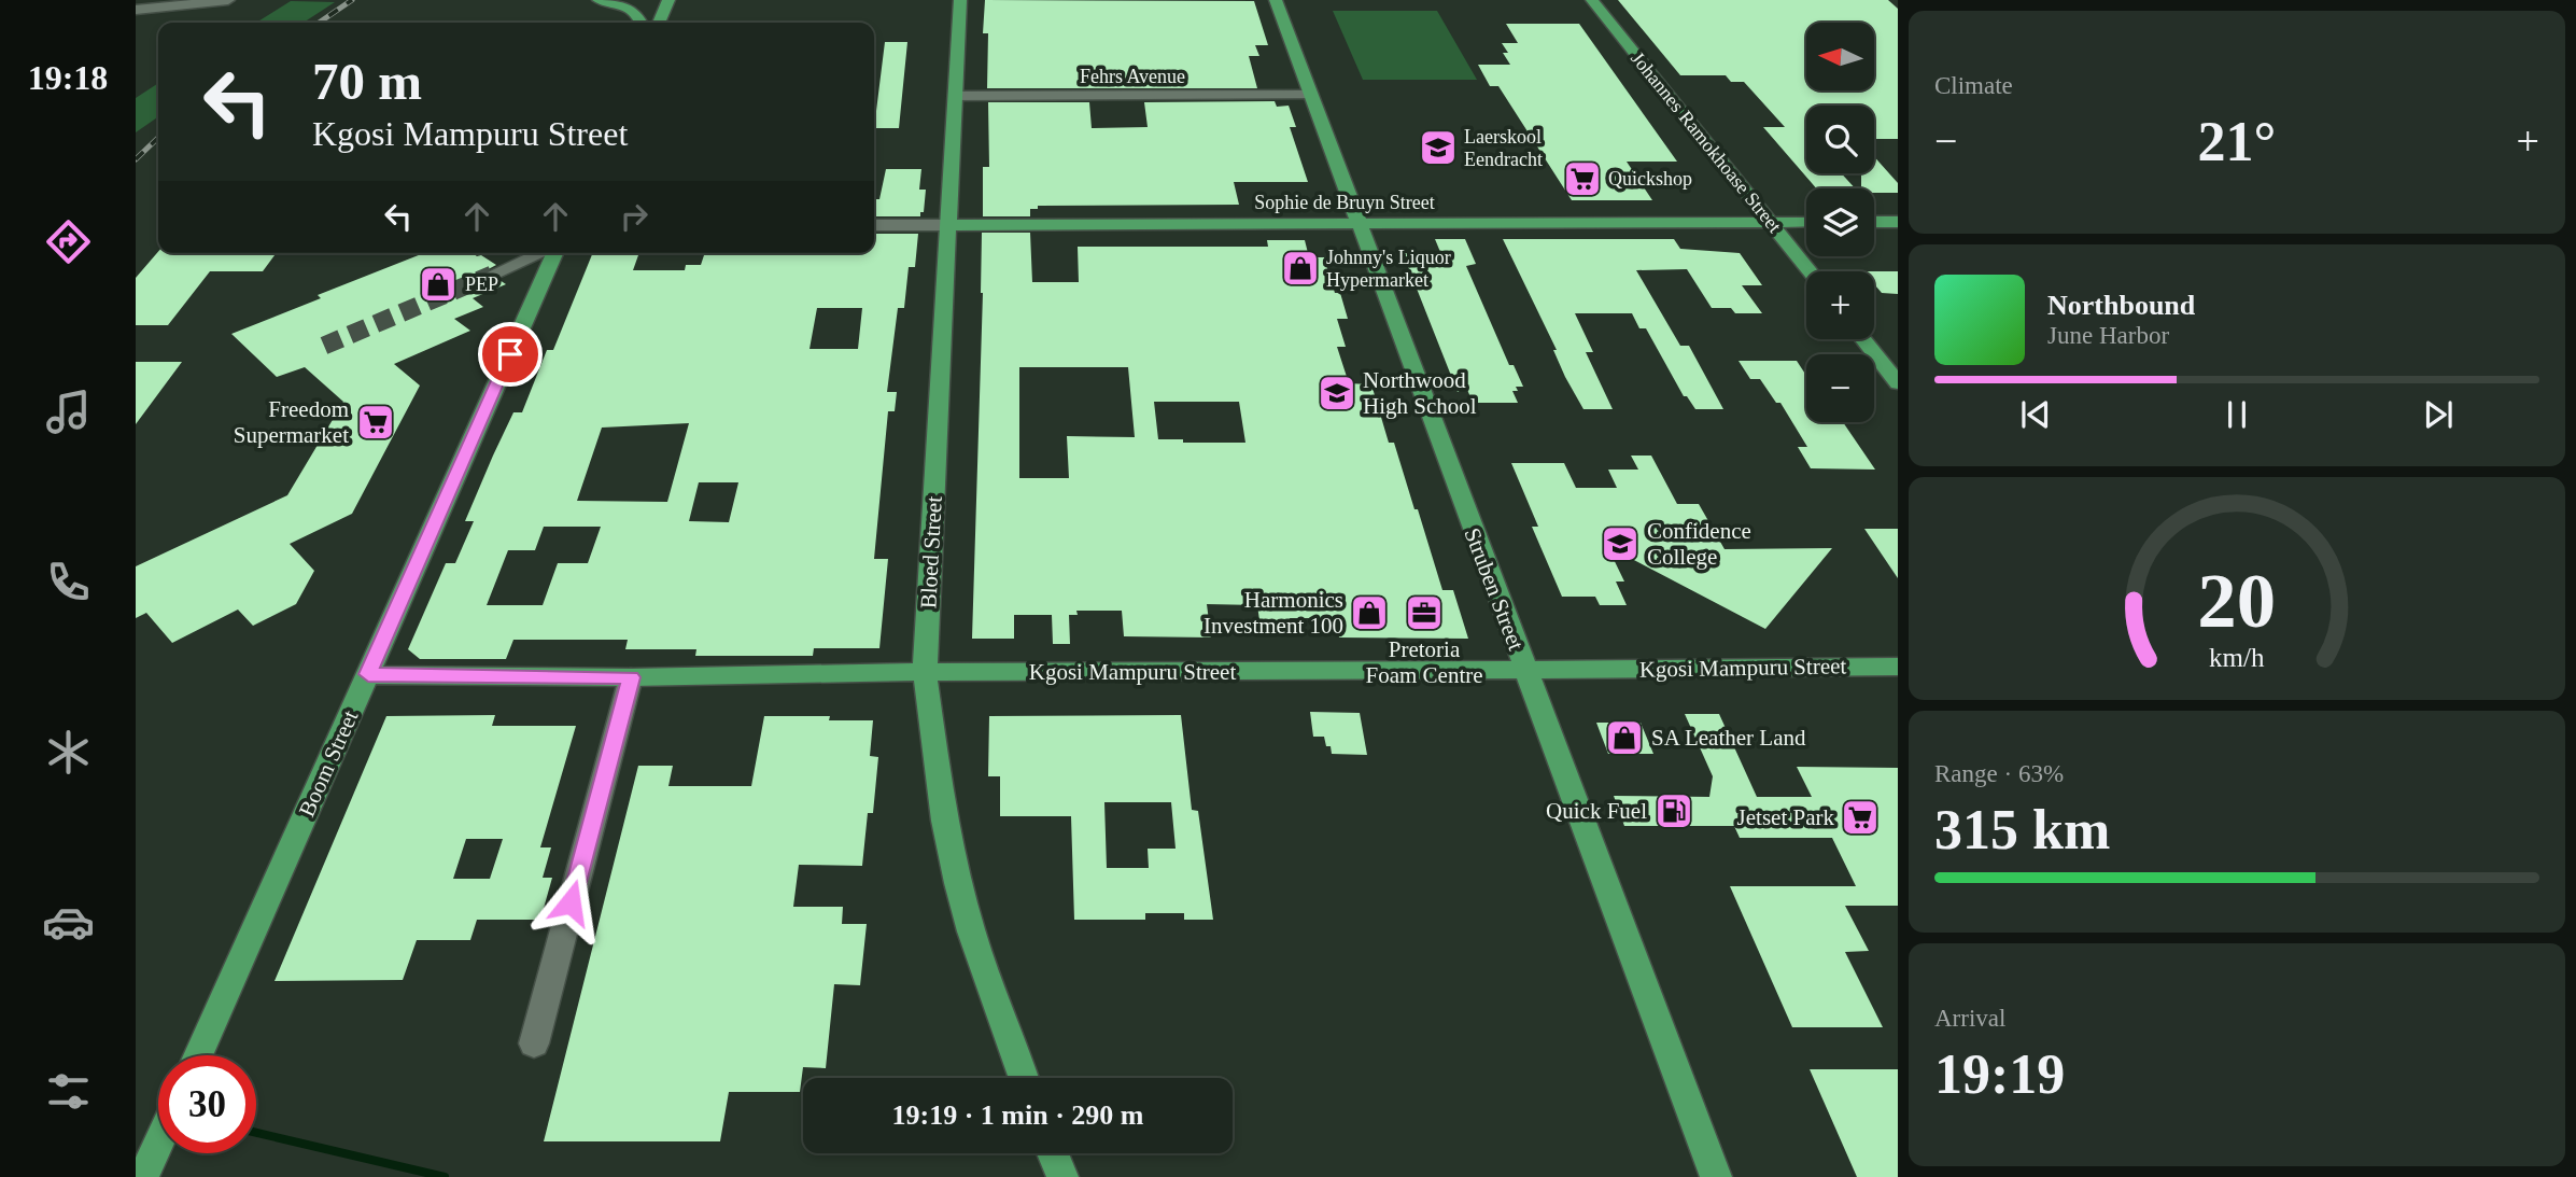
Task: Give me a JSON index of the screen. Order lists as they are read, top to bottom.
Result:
{
  "streets": {
    "main road": [
      "Johannes Ramokhoase Street",
      "Sophie de Bruyn Street",
      "Bloed Street",
      "Struben Street",
      "Kgosi Mampuru Street",
      "Boom Street"
    ],
    "street": ["Fehrs Avenue"]
  },
  "crossings": [
    ["Fehrs Avenue", "Bloed Street"],
    ["Fehrs Avenue", "Struben Street"],
    ["Johannes Ramokhoase Street", "Sophie de Bruyn Street"],
    ["Sophie de Bruyn Street", "Bloed Street"],
    ["Sophie de Bruyn Street", "Struben Street"],
    ["Bloed Street", "Kgosi Mampuru Street"],
    ["Struben Street", "Kgosi Mampuru Street"],
    ["Kgosi Mampuru Street", "Boom Street"]
  ],
  "places": {
    "school or university": ["Laerskool Eendracht", "Northwood High School", "Confidence College"],
    "supermarket": ["Quickshop", "Freedom Supermarket", "Jetset Park"],
    "shop": [
      "Johnny's Liquor Hypermarket",
      "PEP",
      "Harmonics Investment 100",
      "SA Leather Land"
    ],
    "office": ["Pretoria Foam Centre"],
    "fuel station": ["Quick Fuel"]
  },
  "north": "left",
  "page": {
    "tabs": "19:18",
    "tile": [
      "Climate",
      ["Range · 63%", "315 km"],
      ["Arrival", "19:19"]
    ],
    "map_buttons": ["+", "−"],
    "turn": ["70 m", "Kgosi Mampuru Street"],
    "heat": ["−", "21°", "+"],
    "song": ["Northbound", "June Harbor"],
    "limit": "30",
    "trip": "19:19 · 1 min · 290 m",
    "gauge": ["20", "km/h"]
  }
}
